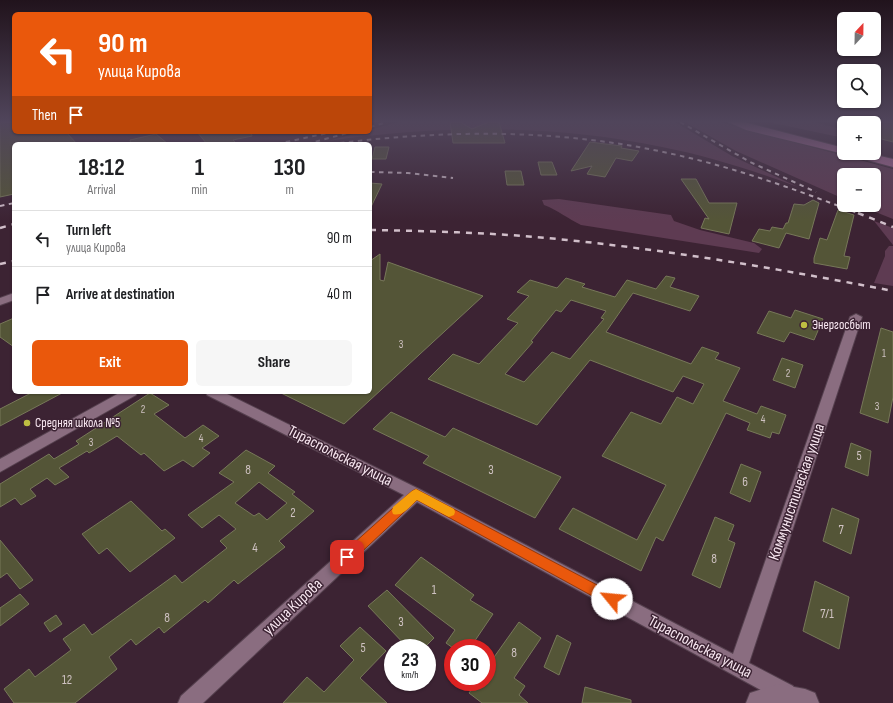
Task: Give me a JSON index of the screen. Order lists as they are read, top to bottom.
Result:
{
  "streets": {
    "street": ["Тираспольская улица", "Коммунистическая улица", "улица Кирова"]
  },
  "crossings": [
    ["Тираспольская улица", "Коммунистическая улица"],
    ["Тираспольская улица", "улица Кирова"]
  ],
  "places": ["Энергосбыт", "Средняя школа №5"],
  "house_numbers": [
    "3",
    "1",
    "2",
    "3",
    "2",
    "4",
    "4",
    "3",
    "5",
    "8",
    "3",
    "6",
    "2",
    "7",
    "4",
    "8",
    "1",
    "7/1",
    "8",
    "3",
    "5",
    "8",
    "12"
  ],
  "north": "top",
  "page": {
    "map_buttons": ["+", "−"],
    "turn": ["90 m", "улица Кирова"],
    "then": "Then",
    "eta": [
      "18:12",
      "Arrival",
      "1",
      "min",
      "130",
      "m"
    ],
    "list": [
      {
        "name": "Turn left",
        "note": "улица Кирова",
        "value": "90 m"
      },
      {
        "name": "Arrive at destination",
        "value": "40 m"
      }
    ],
    "buttons": ["Exit", "Share"],
    "speed": "23 km/h",
    "limit": "30"
  }
}
